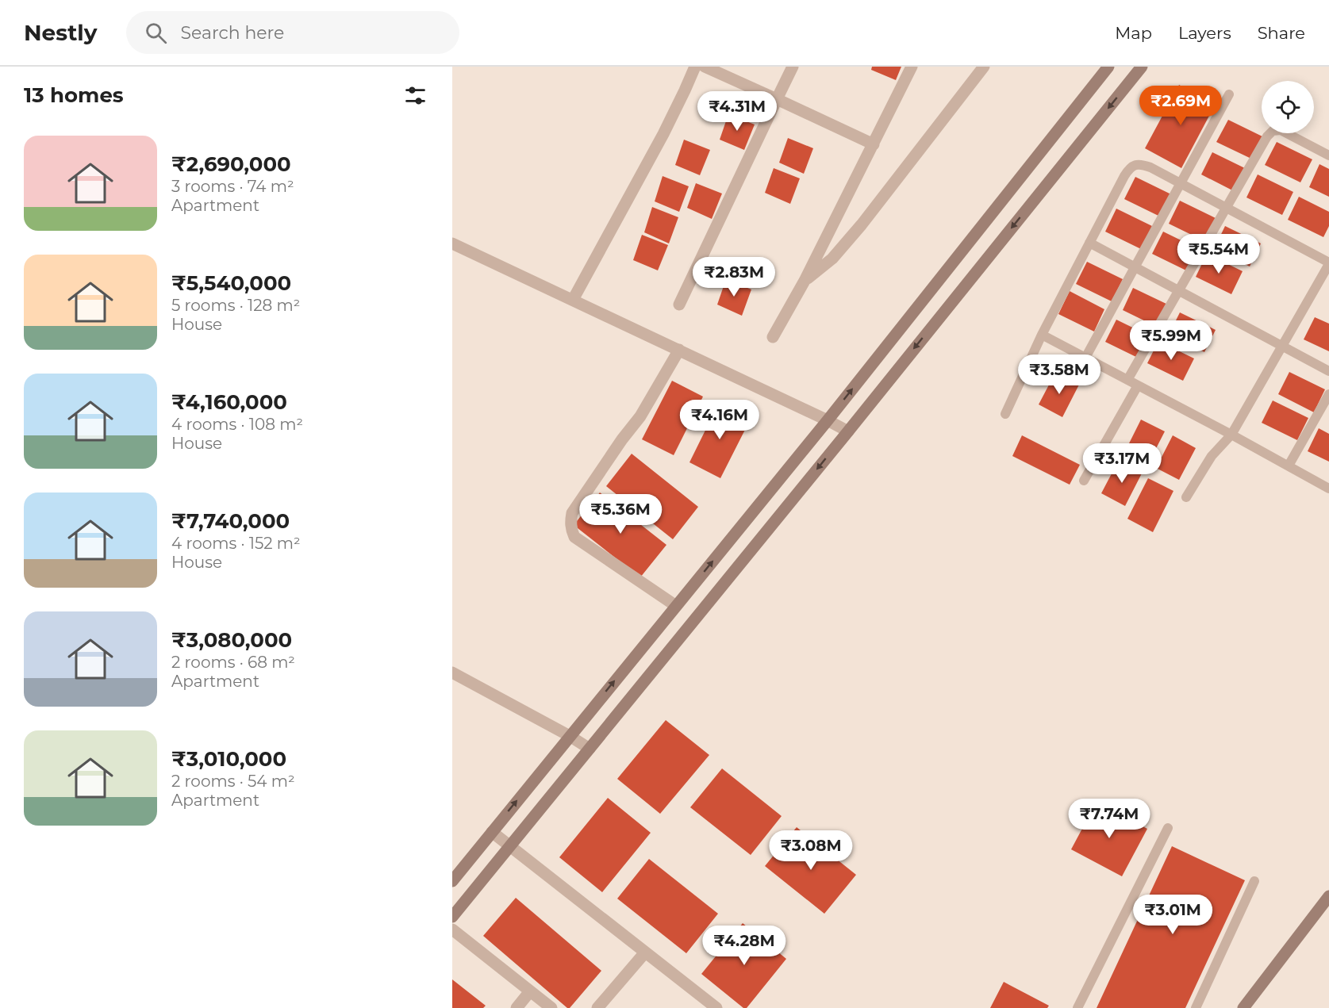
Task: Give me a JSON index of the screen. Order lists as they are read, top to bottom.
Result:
{
  "page": {
    "header": "Nestly",
    "search": "Search here",
    "nav": ["Map", "Layers", "Share"],
    "heading": "13 homes",
    "price": [
      "₹2.69M",
      "₹4.31M",
      "₹5.54M",
      "₹2.83M",
      "₹5.99M",
      "₹3.58M",
      "₹4.16M",
      "₹3.17M",
      "₹5.36M",
      "₹7.74M",
      "₹3.08M",
      "₹3.01M",
      "₹4.28M"
    ],
    "list": [
      {
        "name": "₹2,690,000",
        "note": "3 rooms · 74 m² · Apartment"
      },
      {
        "name": "₹5,540,000",
        "note": "5 rooms · 128 m² · House"
      },
      {
        "name": "₹4,160,000",
        "note": "4 rooms · 108 m² · House"
      },
      {
        "name": "₹7,740,000",
        "note": "4 rooms · 152 m² · House"
      },
      {
        "name": "₹3,080,000",
        "note": "2 rooms · 68 m² · Apartment"
      },
      {
        "name": "₹3,010,000",
        "note": "2 rooms · 54 m² · Apartment"
      }
    ]
  }
}
